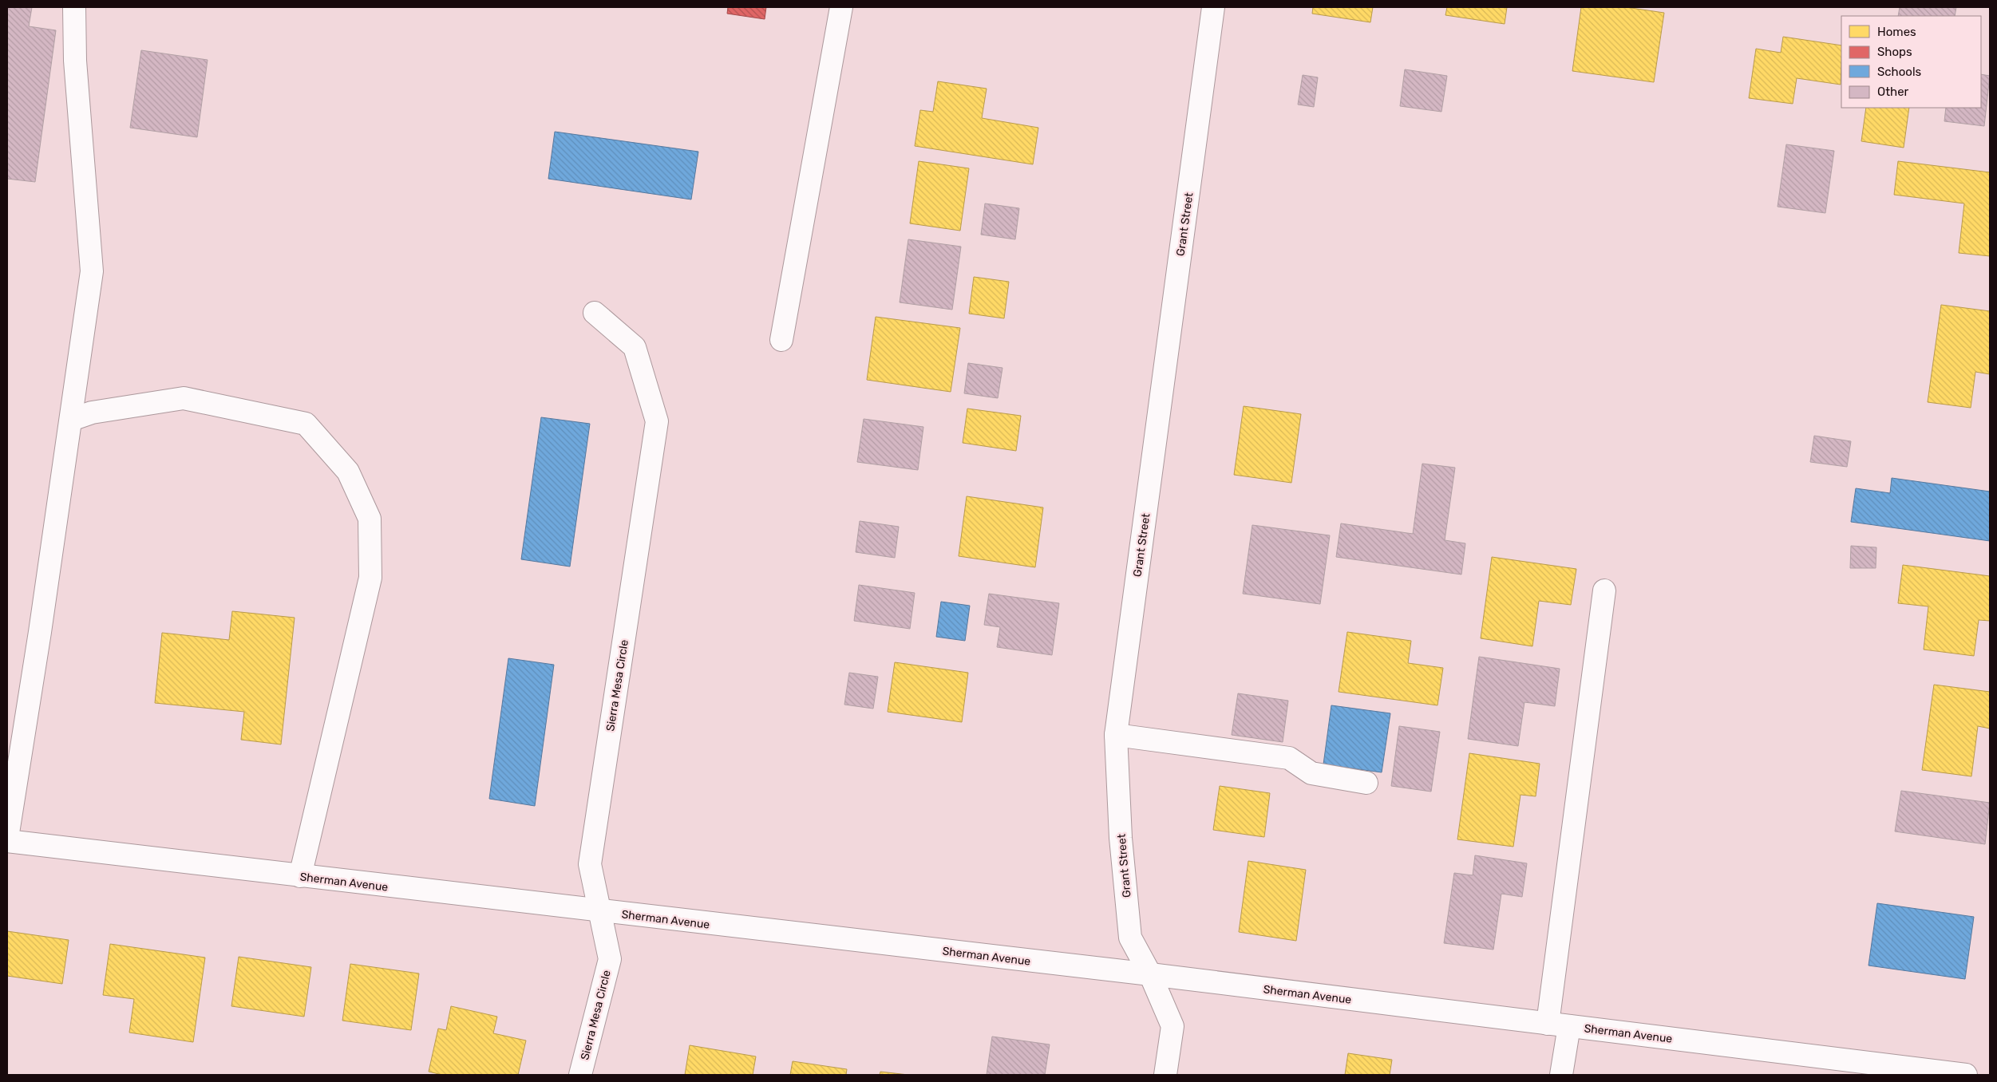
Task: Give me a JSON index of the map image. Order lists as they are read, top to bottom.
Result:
{
  "streets": {
    "street": ["Grant Street", "Sierra Mesa Circle", "Sherman Avenue"]
  },
  "crossings": [
    ["Grant Street", "Sherman Avenue"],
    ["Sierra Mesa Circle", "Sherman Avenue"]
  ],
  "legend": [
    "Homes",
    "Shops",
    "Schools",
    "Other"
  ]
}
